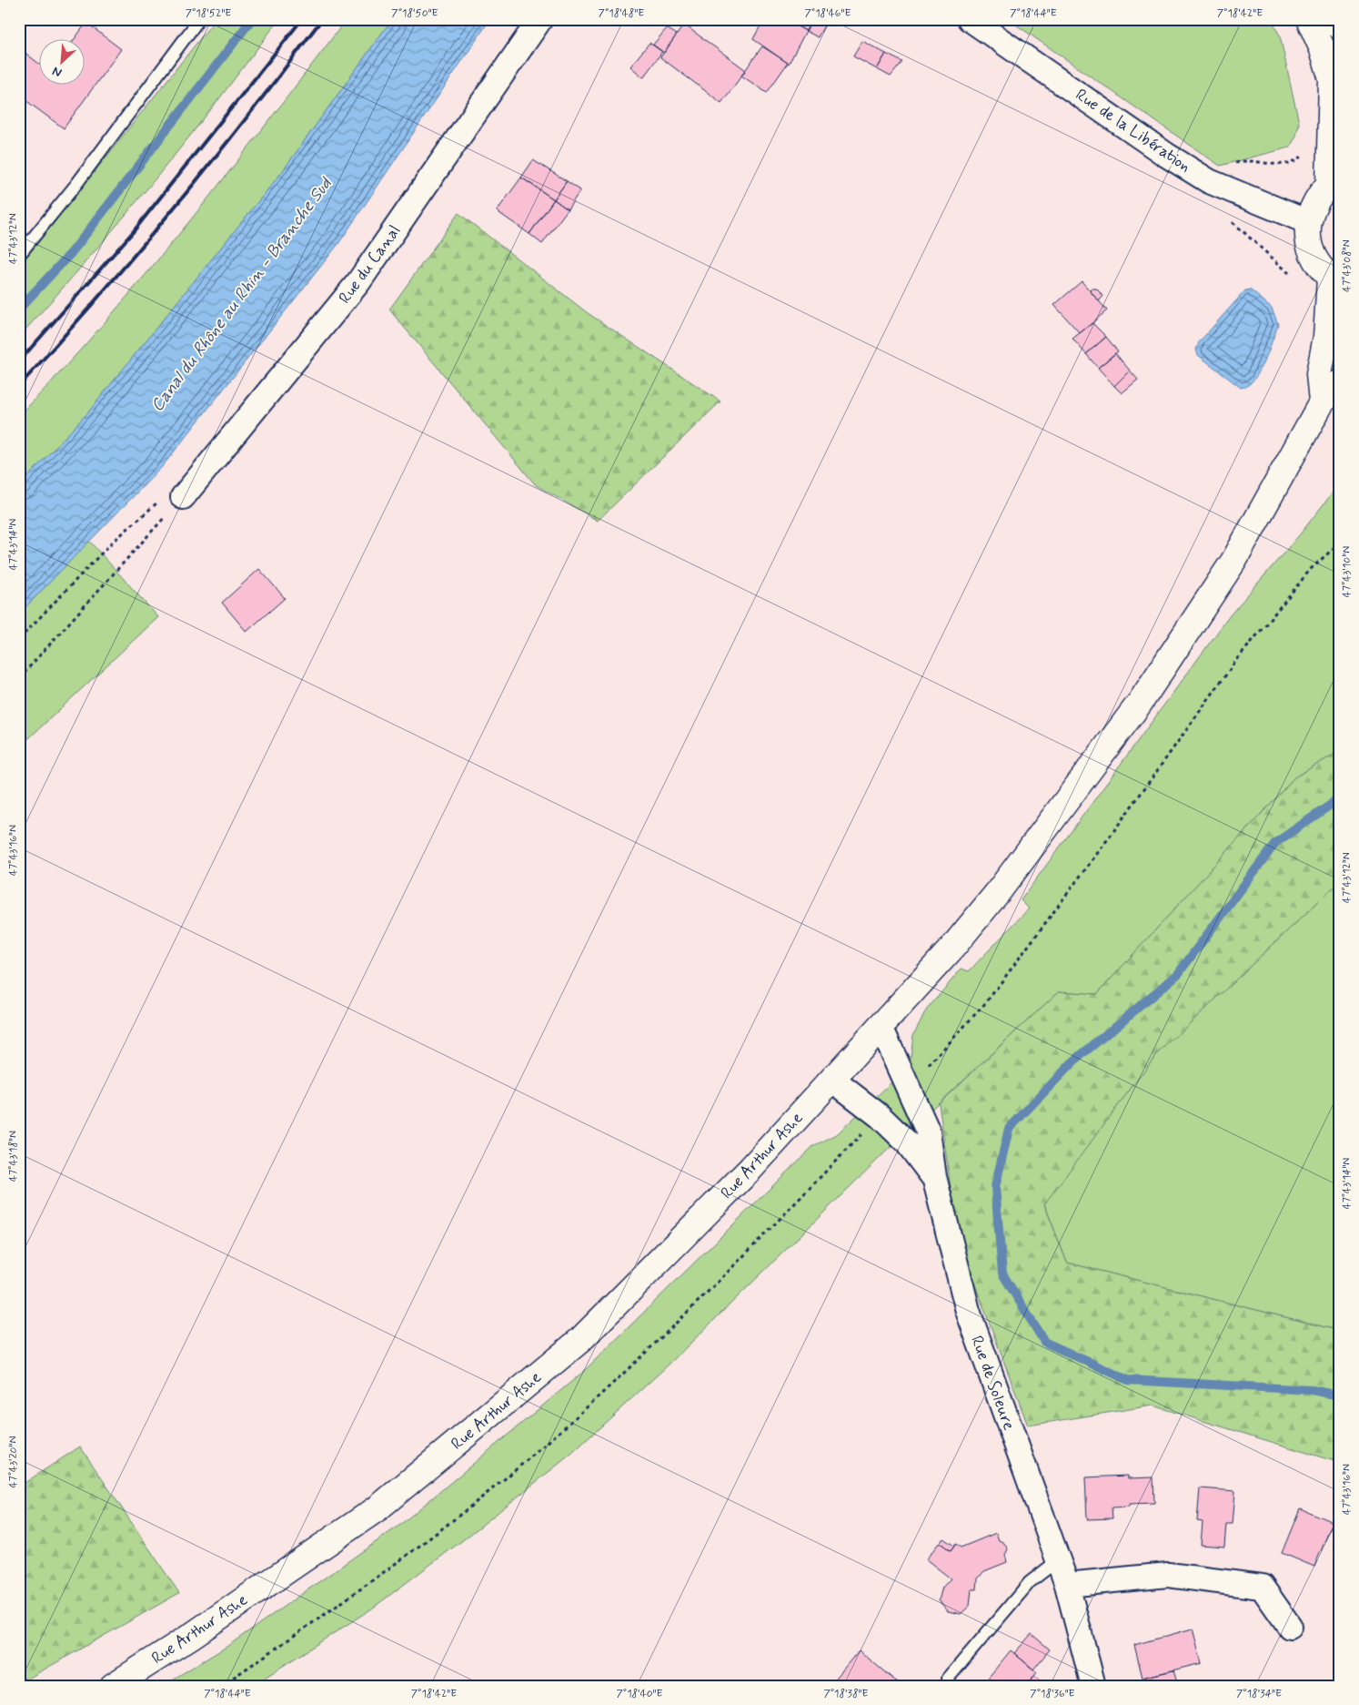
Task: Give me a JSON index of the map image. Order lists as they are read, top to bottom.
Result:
{
  "streets": {
    "main road": ["Rue Arthur Ashe"],
    "street": ["Rue de la Libération", "Rue du Canal", "Rue de Soleure"]
  },
  "crossings": [
    ["Rue Arthur Ashe", "Rue de Soleure"]
  ],
  "water": ["Canal du Rhône au Rhin - Branche Sud"],
  "north": "bottom left",
  "coordinates": [
    "7°18'52\"E",
    "7°18'50\"E",
    "7°18'48\"E",
    "7°18'46\"E",
    "7°18'44\"E",
    "7°18'42\"E",
    "47°43'12\"N",
    "47°43'08\"N",
    "47°43'14\"N",
    "47°43'10\"N",
    "47°43'16\"N",
    "47°43'18\"N",
    "47°43'20\"N",
    "7°18'40\"E",
    "7°18'38\"E",
    "7°18'36\"E",
    "7°18'34\"E"
  ]
}
